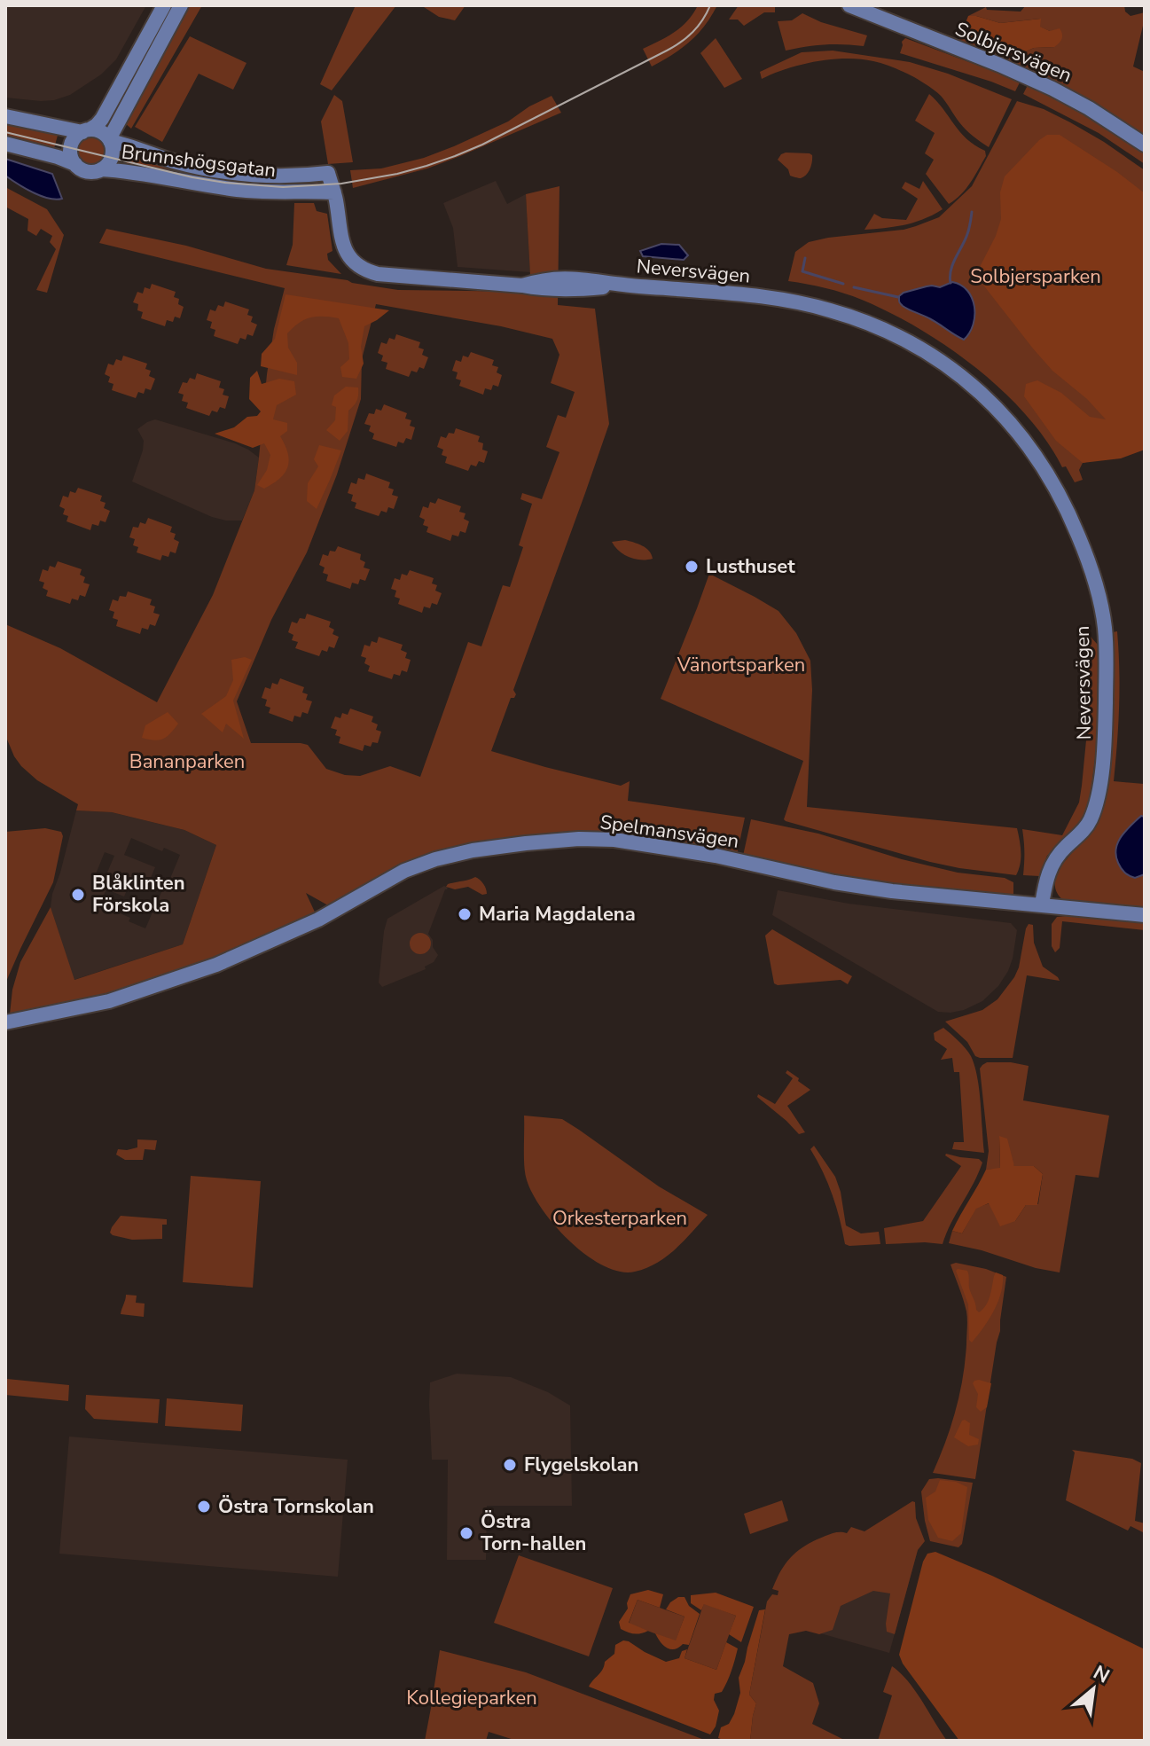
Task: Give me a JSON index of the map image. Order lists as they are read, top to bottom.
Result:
{
  "streets": {
    "street": [
      "Solbjersvägen",
      "Brunnshögsgatan",
      "Neversvägen",
      "Spelmansvägen"
    ]
  },
  "crossings": [
    ["Brunnshögsgatan", "Neversvägen"],
    ["Neversvägen", "Spelmansvägen"]
  ],
  "parks": [
    "Solbjersparken",
    "Vänortsparken",
    "Bananparken",
    "Orkesterparken",
    "Kollegieparken"
  ],
  "places": [
    "Lusthuset",
    "Blåklinten Förskola",
    "Maria Magdalena",
    "Flygelskolan",
    "Östra Tornskolan",
    "Östra Torn-hallen"
  ],
  "north": "top right"
}
